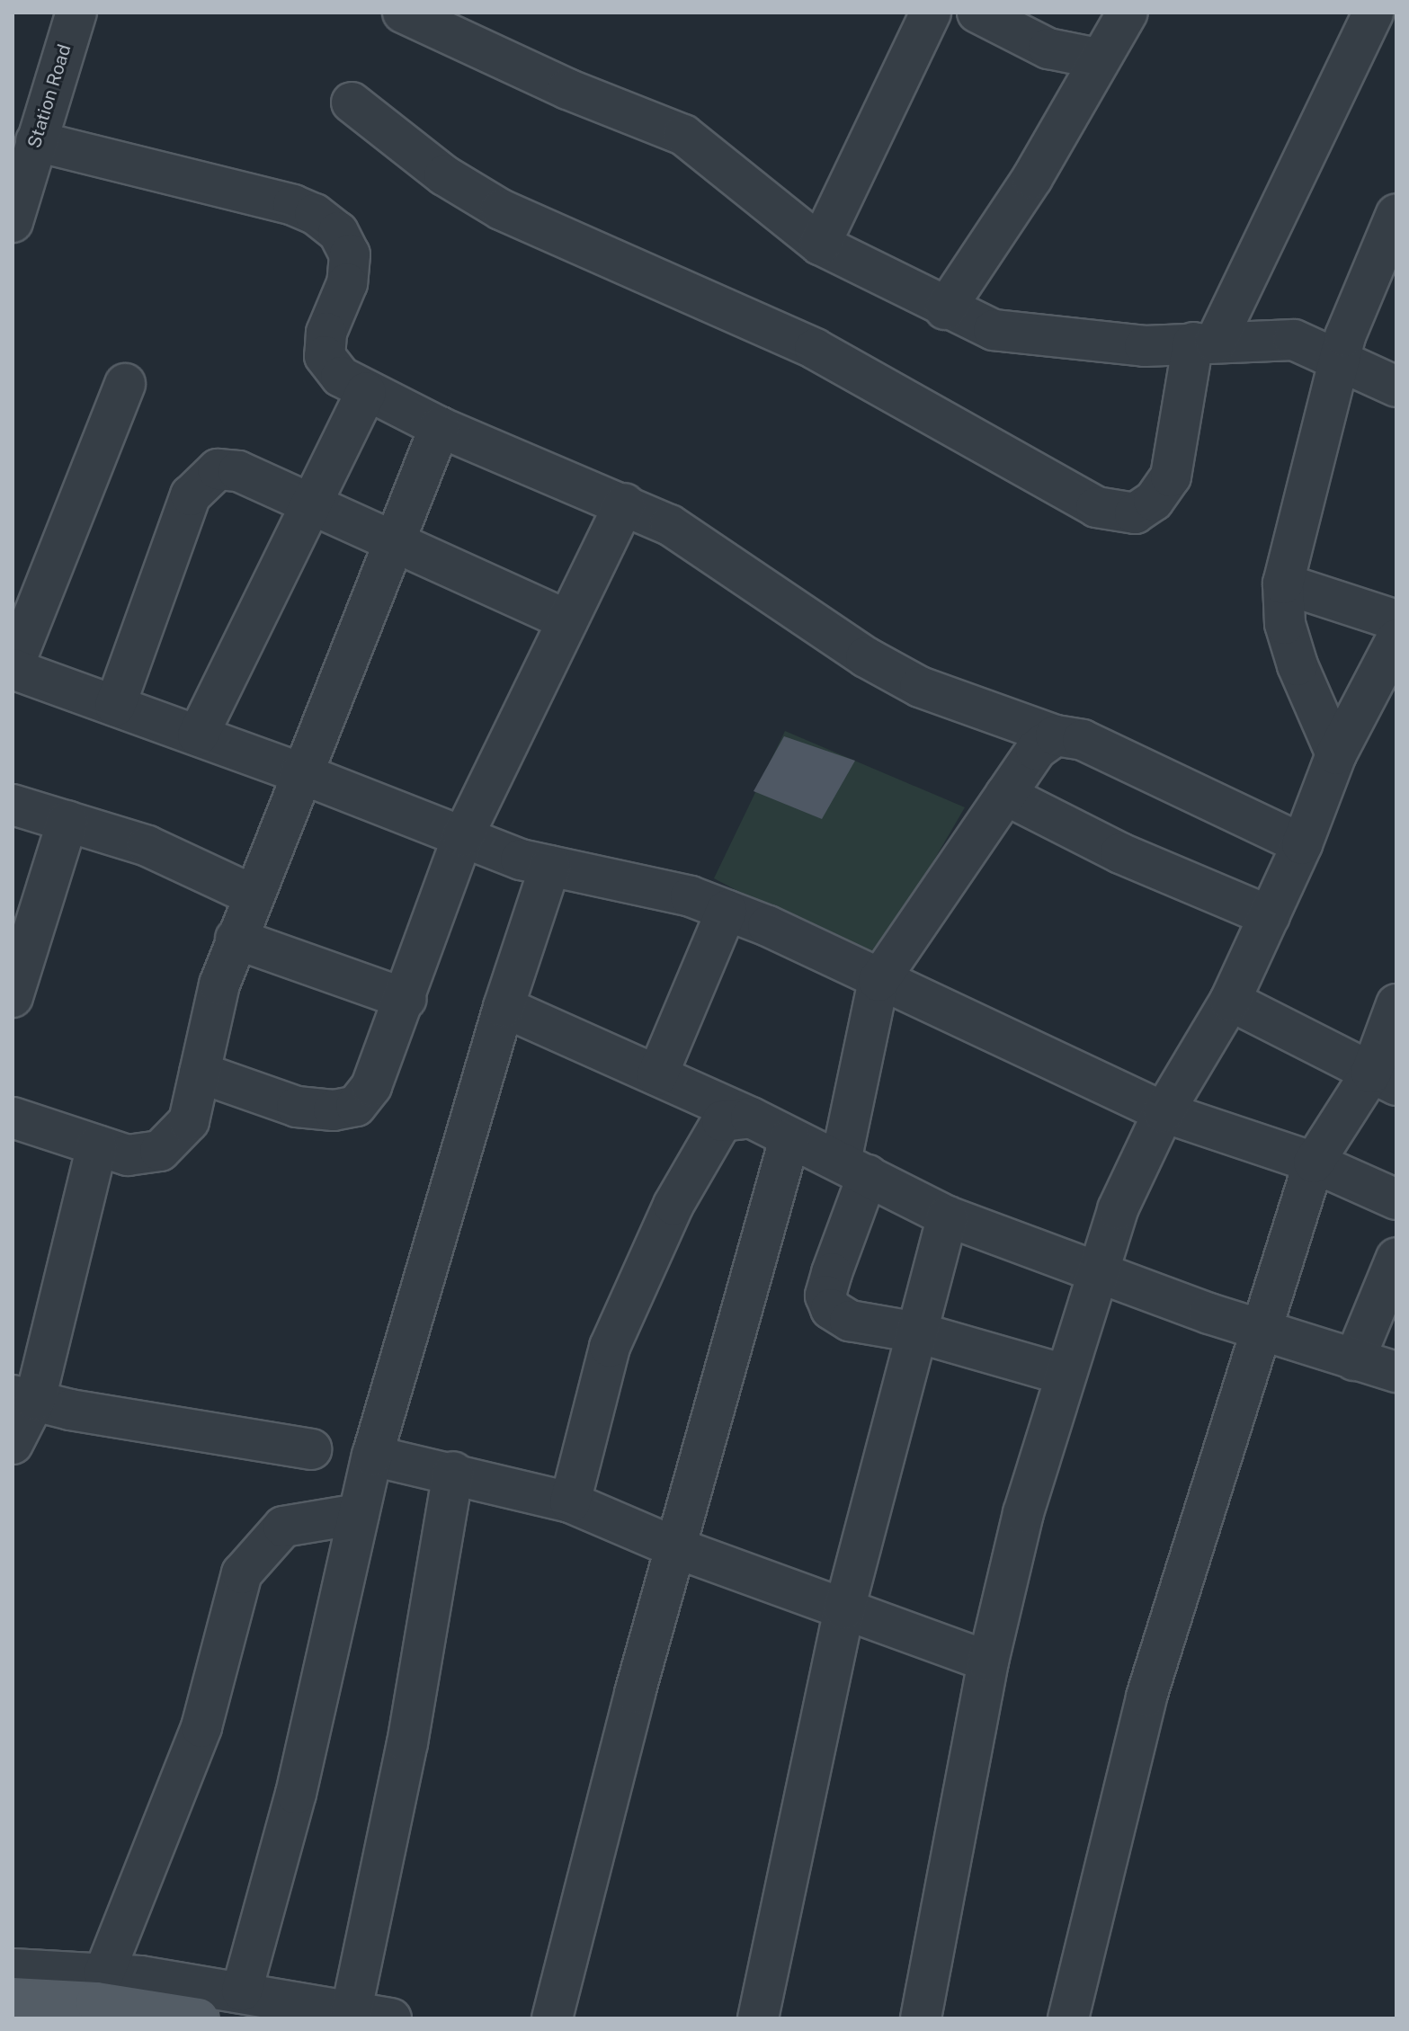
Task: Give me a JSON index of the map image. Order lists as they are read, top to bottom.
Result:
{
  "streets": {
    "street": ["Station Road"]
  }
}
